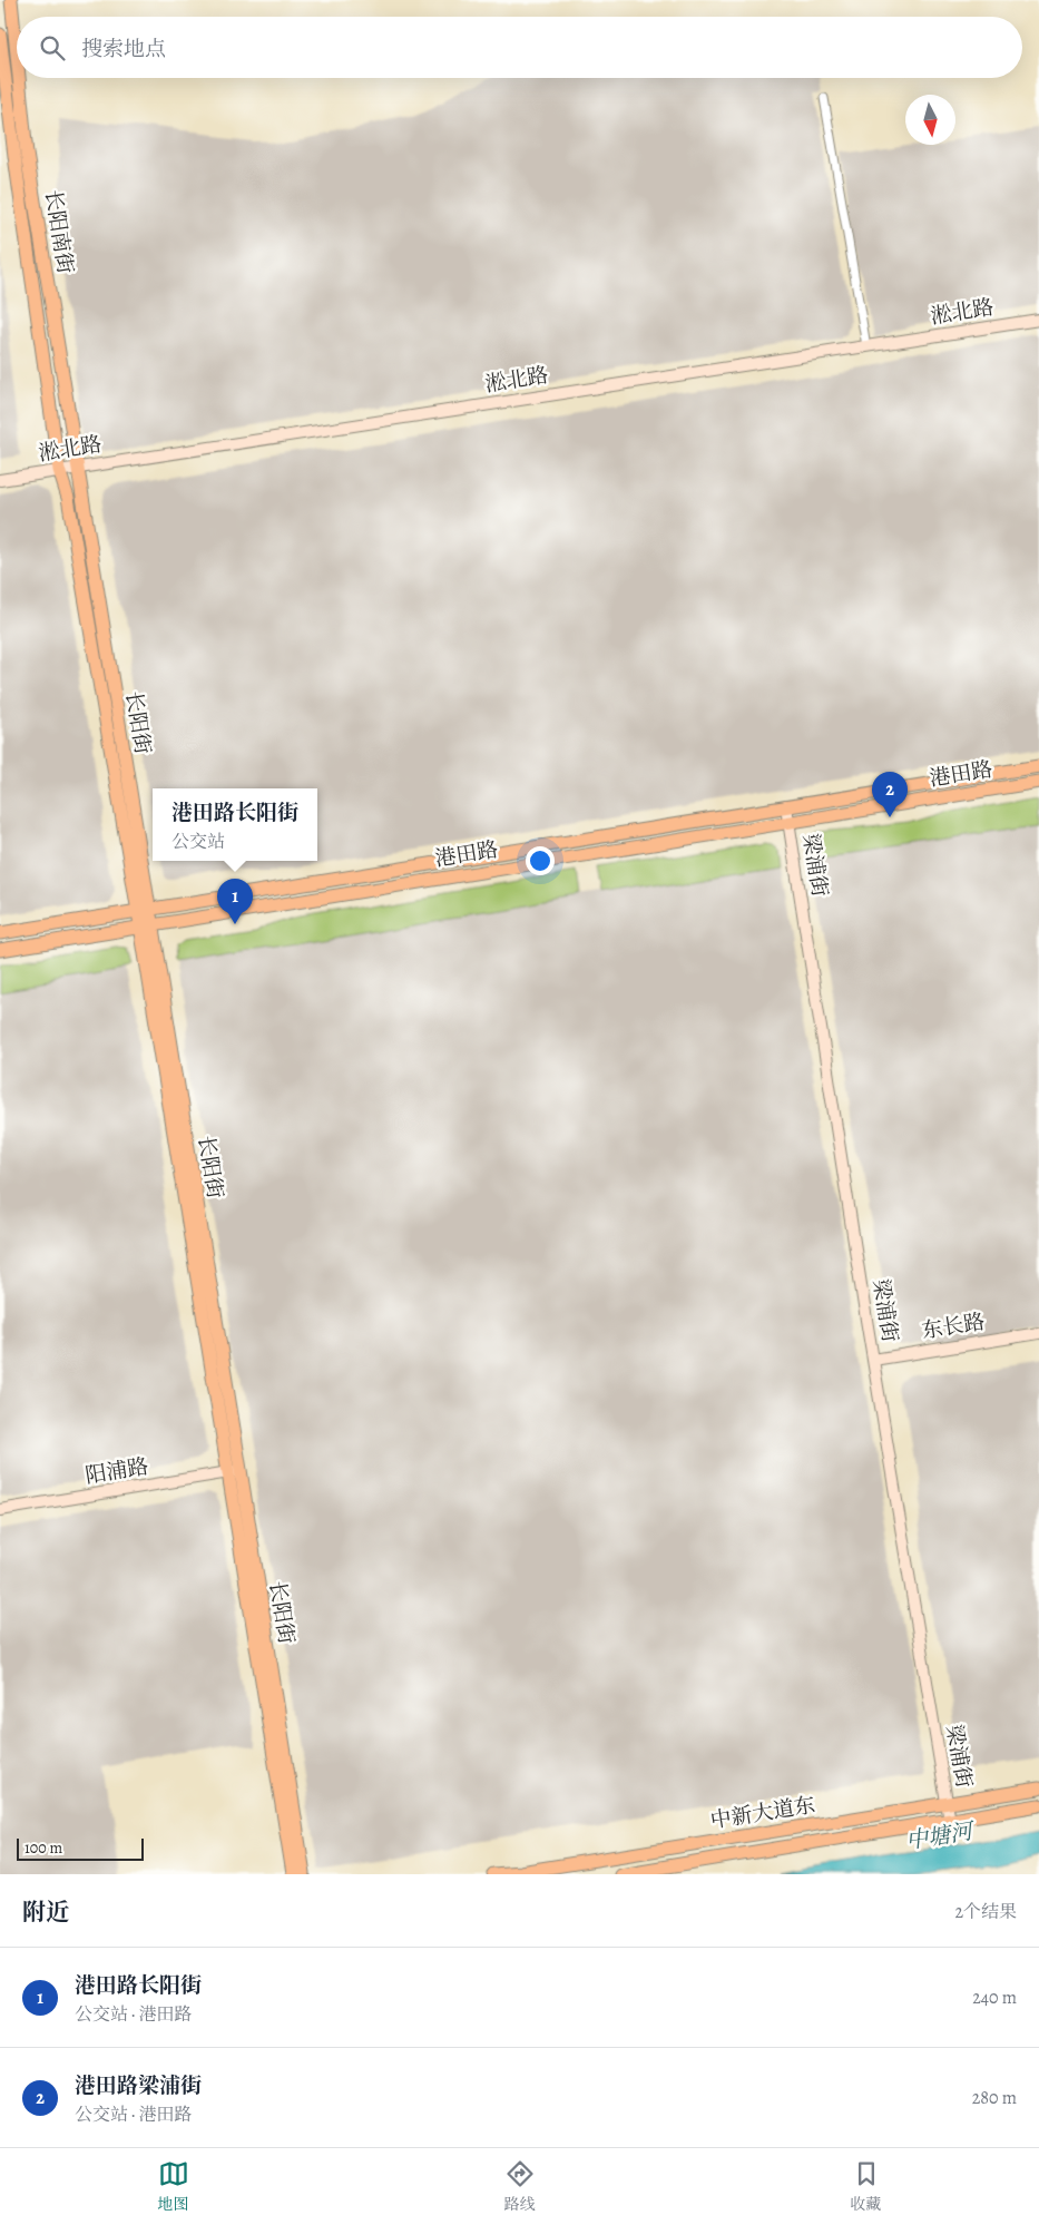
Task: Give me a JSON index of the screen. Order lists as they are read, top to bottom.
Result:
{
  "streets": {
    "main road": [
      "长阳南街",
      "长阳街",
      "港田路",
      "中新大道东"
    ],
    "street": [
      "淞北路",
      "梁浦街",
      "东长路",
      "阳浦路"
    ]
  },
  "crossings": [
    ["长阳南街", "淞北路"],
    ["长阳南街", "长阳街"],
    ["淞北路", "长阳街"],
    ["长阳街", "港田路"],
    ["长阳街", "阳浦路"],
    ["港田路", "梁浦街"],
    ["梁浦街", "东长路"],
    ["梁浦街", "中新大道东"]
  ],
  "water": ["中塘河"],
  "scale_bar": "100 m",
  "north": "bottom",
  "page": {
    "search": "搜索地点",
    "pins": ["2", "1"],
    "popup": ["港田路长阳街", "公交站"],
    "scale": "100 m",
    "heading": ["附近", "2个结果"],
    "list": [
      {
        "mark": "1",
        "name": "港田路长阳街",
        "note": "公交站 · 港田路",
        "value": "240 m"
      },
      {
        "mark": "2",
        "name": "港田路梁浦街",
        "note": "公交站 · 港田路",
        "value": "280 m"
      }
    ],
    "nav": ["地图", "路线", "收藏"]
  }
}
